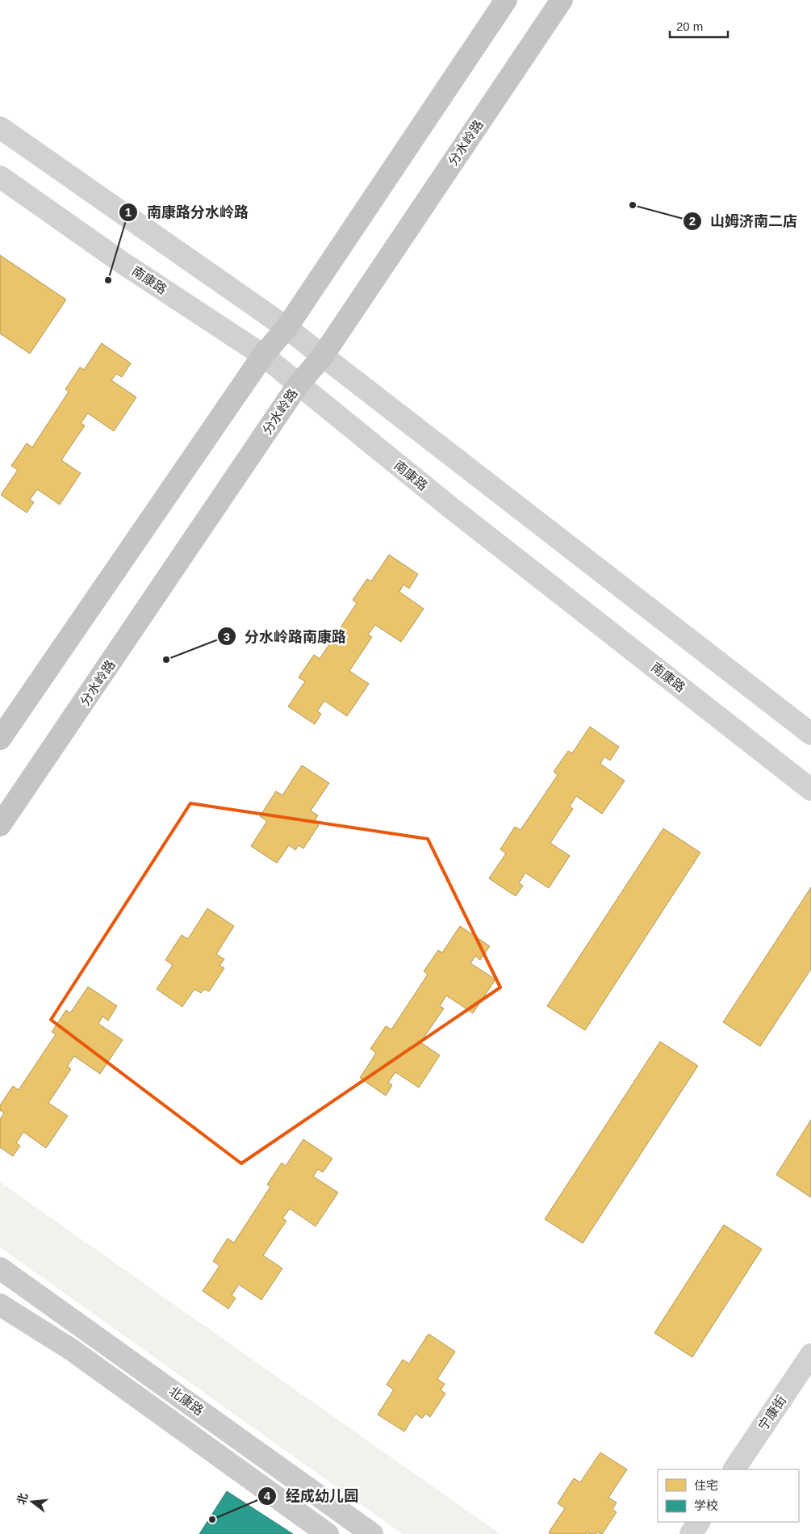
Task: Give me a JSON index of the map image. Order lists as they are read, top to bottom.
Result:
{
  "streets": {
    "main road": ["分水岭路", "北康路"],
    "street": ["南康路", "宁康街"]
  },
  "crossings": [
    ["分水岭路", "南康路"]
  ],
  "places": [
    "山姆济南二店",
    "南康路分水岭路",
    "分水岭路南康路",
    "经成幼儿园"
  ],
  "legend": ["住宅", "学校"],
  "scale_bar": "20 m",
  "north": "left"
}
